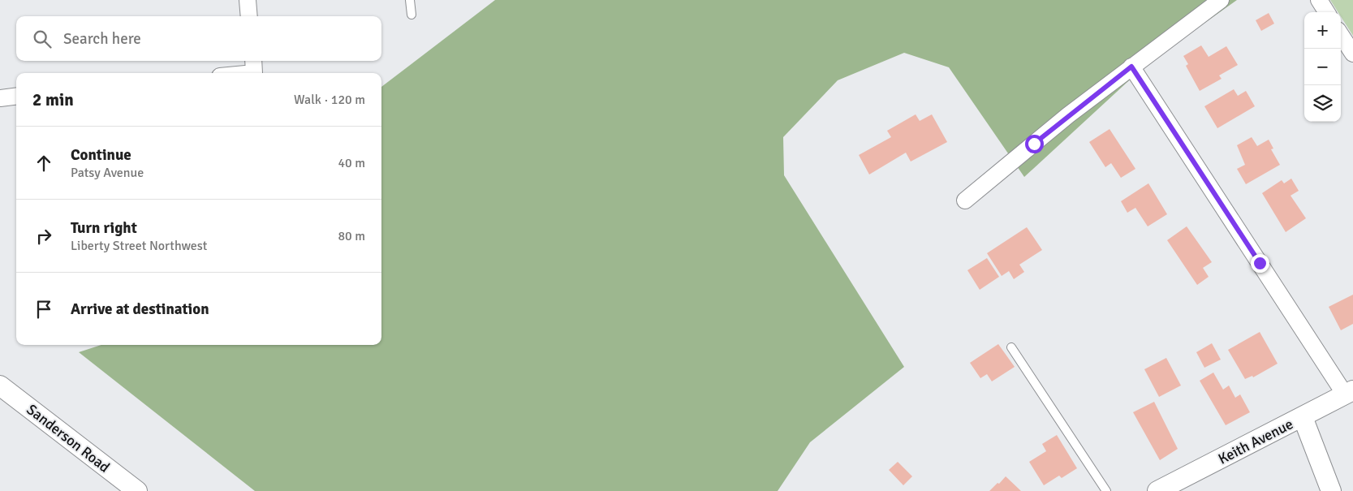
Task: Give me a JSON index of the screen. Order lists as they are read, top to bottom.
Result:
{
  "streets": {
    "street": ["Sanderson Road", "Keith Avenue"]
  },
  "page": {
    "map_buttons": ["+", "−"],
    "search": "Search here",
    "heading": ["2 min", "Walk · 120 m"],
    "list": [
      ["Continue", "Patsy Avenue", "40 m"],
      ["Turn right", "Liberty Street Northwest", "80 m"],
      "Arrive at destination"
    ]
  }
}
